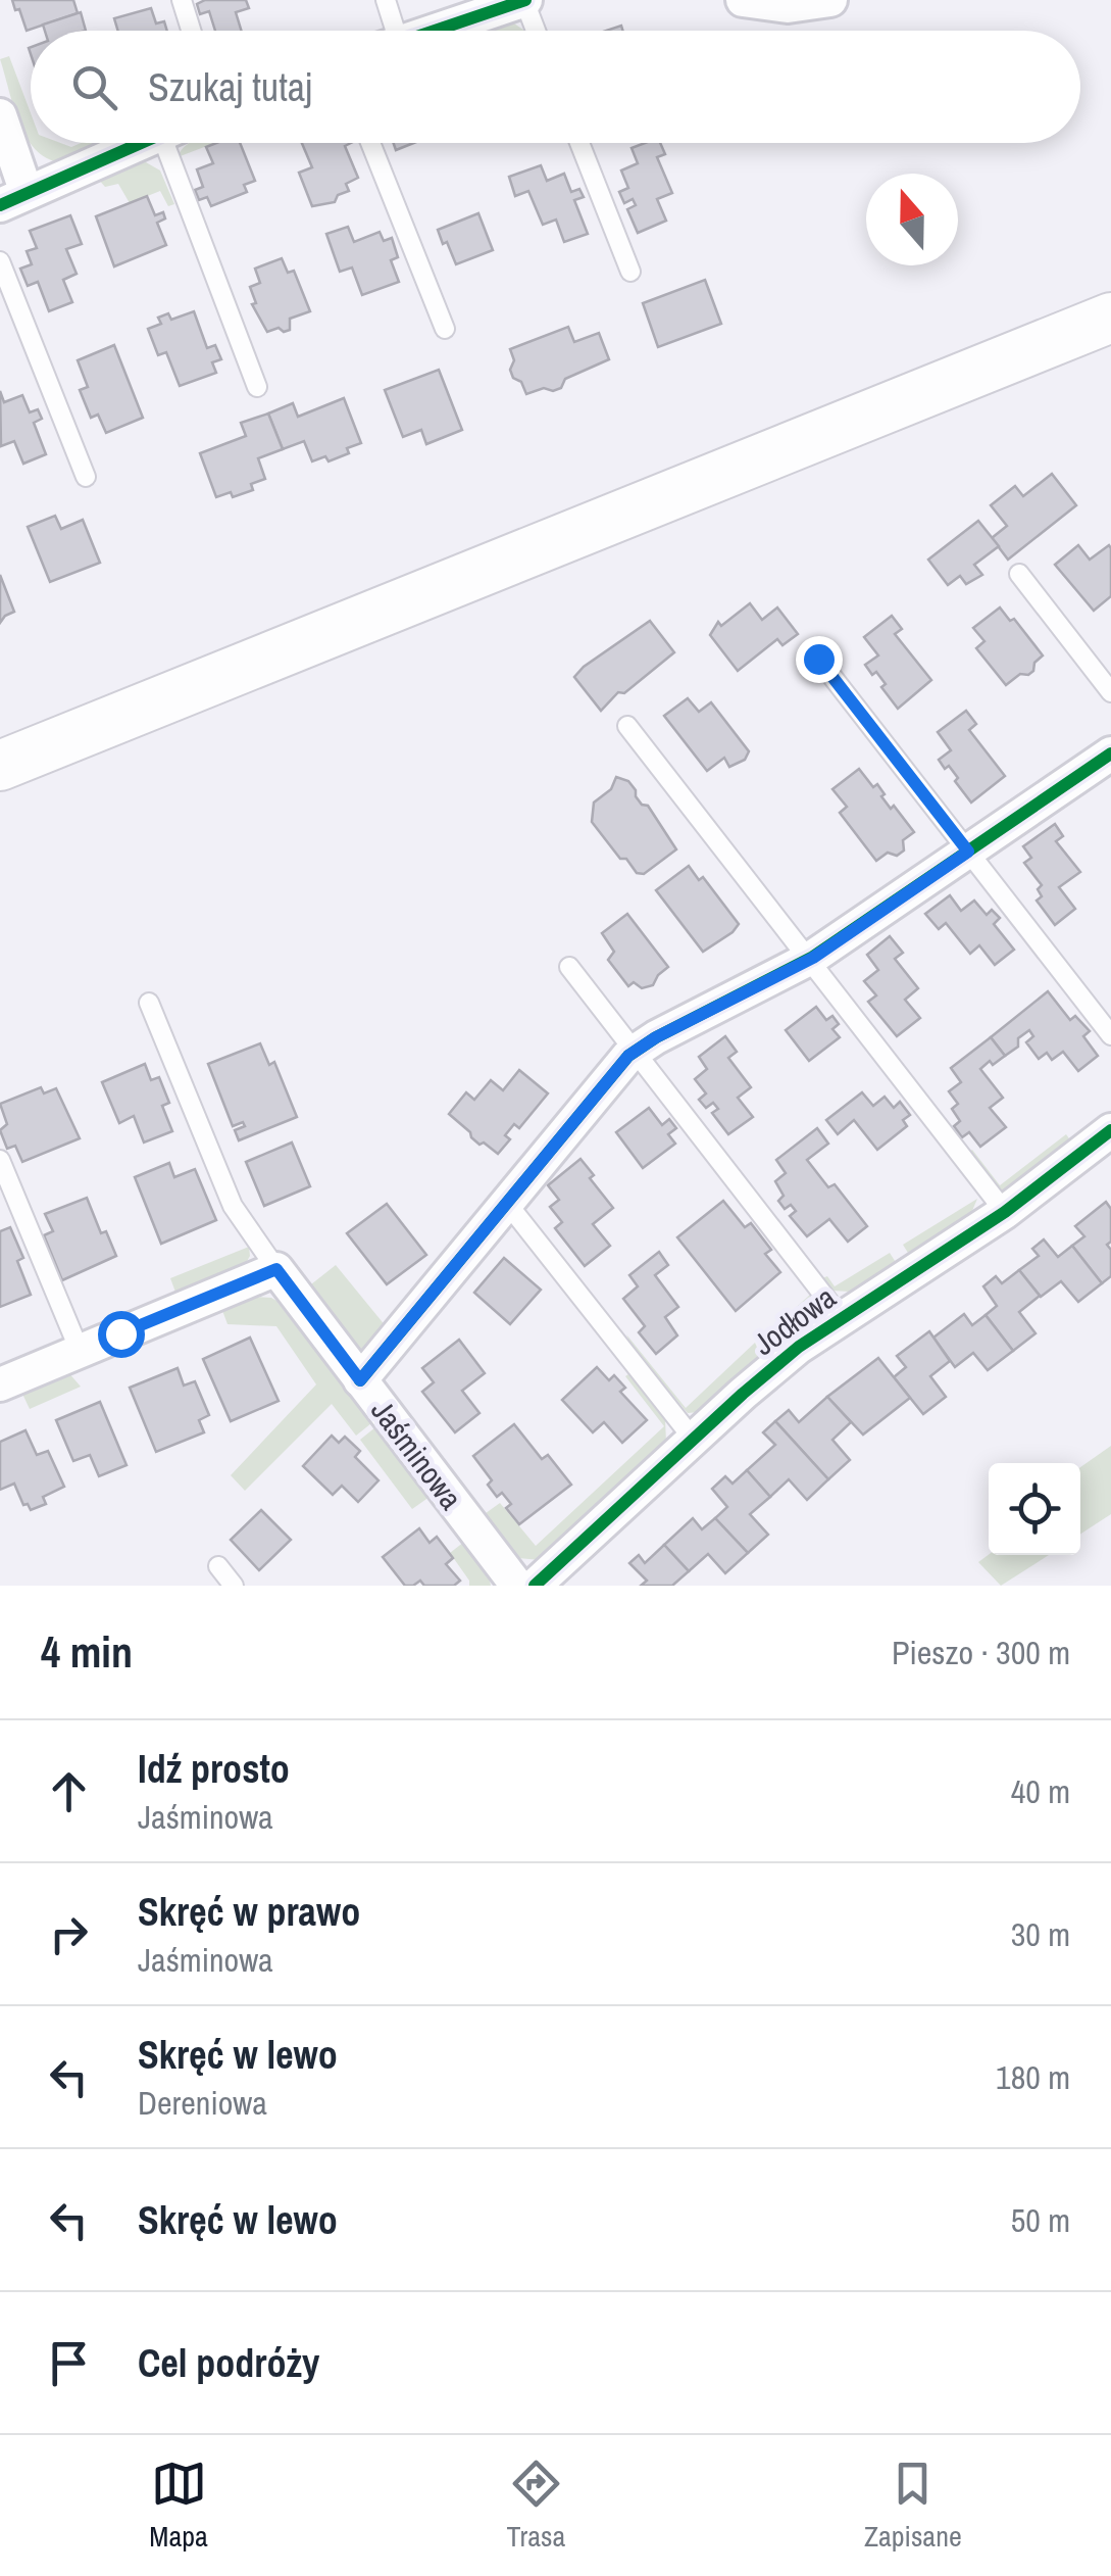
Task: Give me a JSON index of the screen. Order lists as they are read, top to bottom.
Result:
{
  "streets": {
    "street": ["Jodłowa", "Jaśminowa"]
  },
  "north": "top",
  "page": {
    "search": "Szukaj tutaj",
    "heading": ["4 min", "Pieszo · 300 m"],
    "list": [
      ["Idź prosto", "Jaśminowa", "40 m"],
      ["Skręć w prawo", "Jaśminowa", "30 m"],
      ["Skręć w lewo", "Dereniowa", "180 m"],
      ["Skręć w lewo", "50 m"],
      "Cel podróży"
    ],
    "nav": ["Mapa", "Trasa", "Zapisane"]
  }
}
